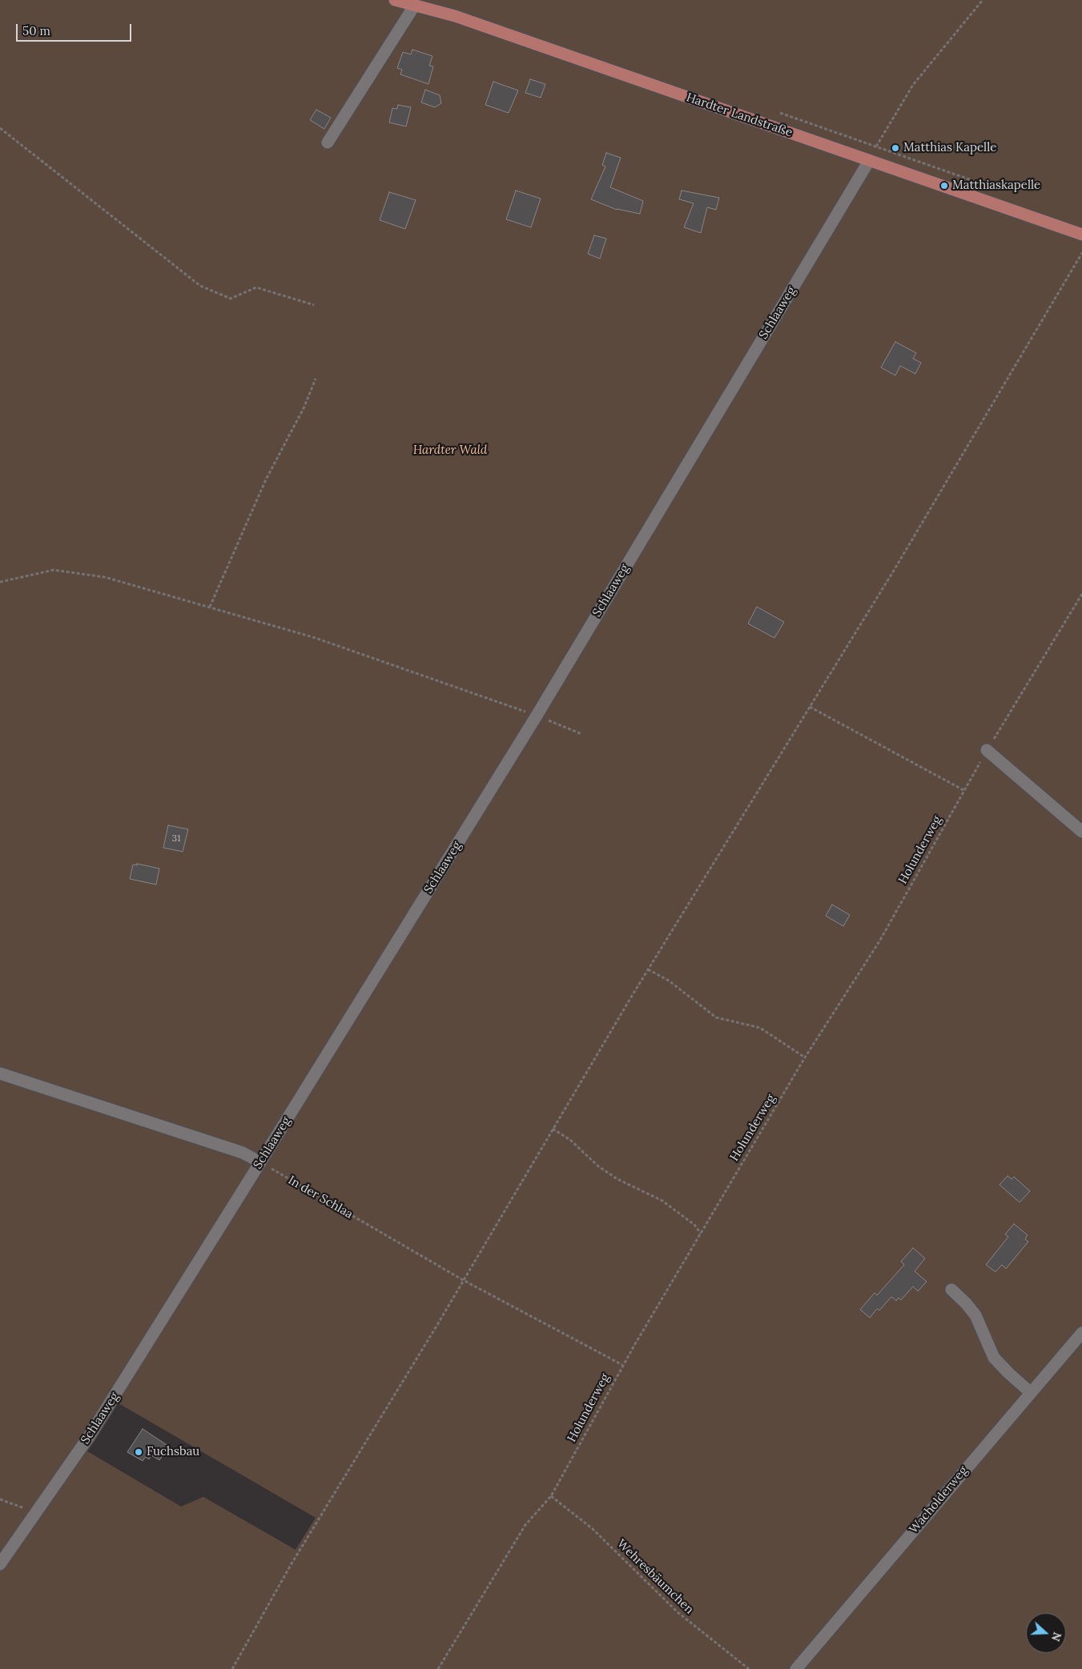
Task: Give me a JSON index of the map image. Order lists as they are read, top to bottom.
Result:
{
  "streets": {
    "main road": ["Hardter Landstraße"],
    "lane": ["Schlaaweg", "Wacholderweg"],
    "path": ["Holunderweg", "In der Schlaa", "Wehresbäumchen"]
  },
  "crossings": [
    ["Hardter Landstraße", "Schlaaweg"],
    ["Schlaaweg", "In der Schlaa"],
    ["Holunderweg", "In der Schlaa"],
    ["Holunderweg", "Wehresbäumchen"]
  ],
  "parks": ["Hardter Wald"],
  "places": ["Matthias Kapelle", "Matthiaskapelle", "Fuchsbau"],
  "house_numbers": ["31"],
  "scale_bar": "50 m",
  "north": "right"
}
